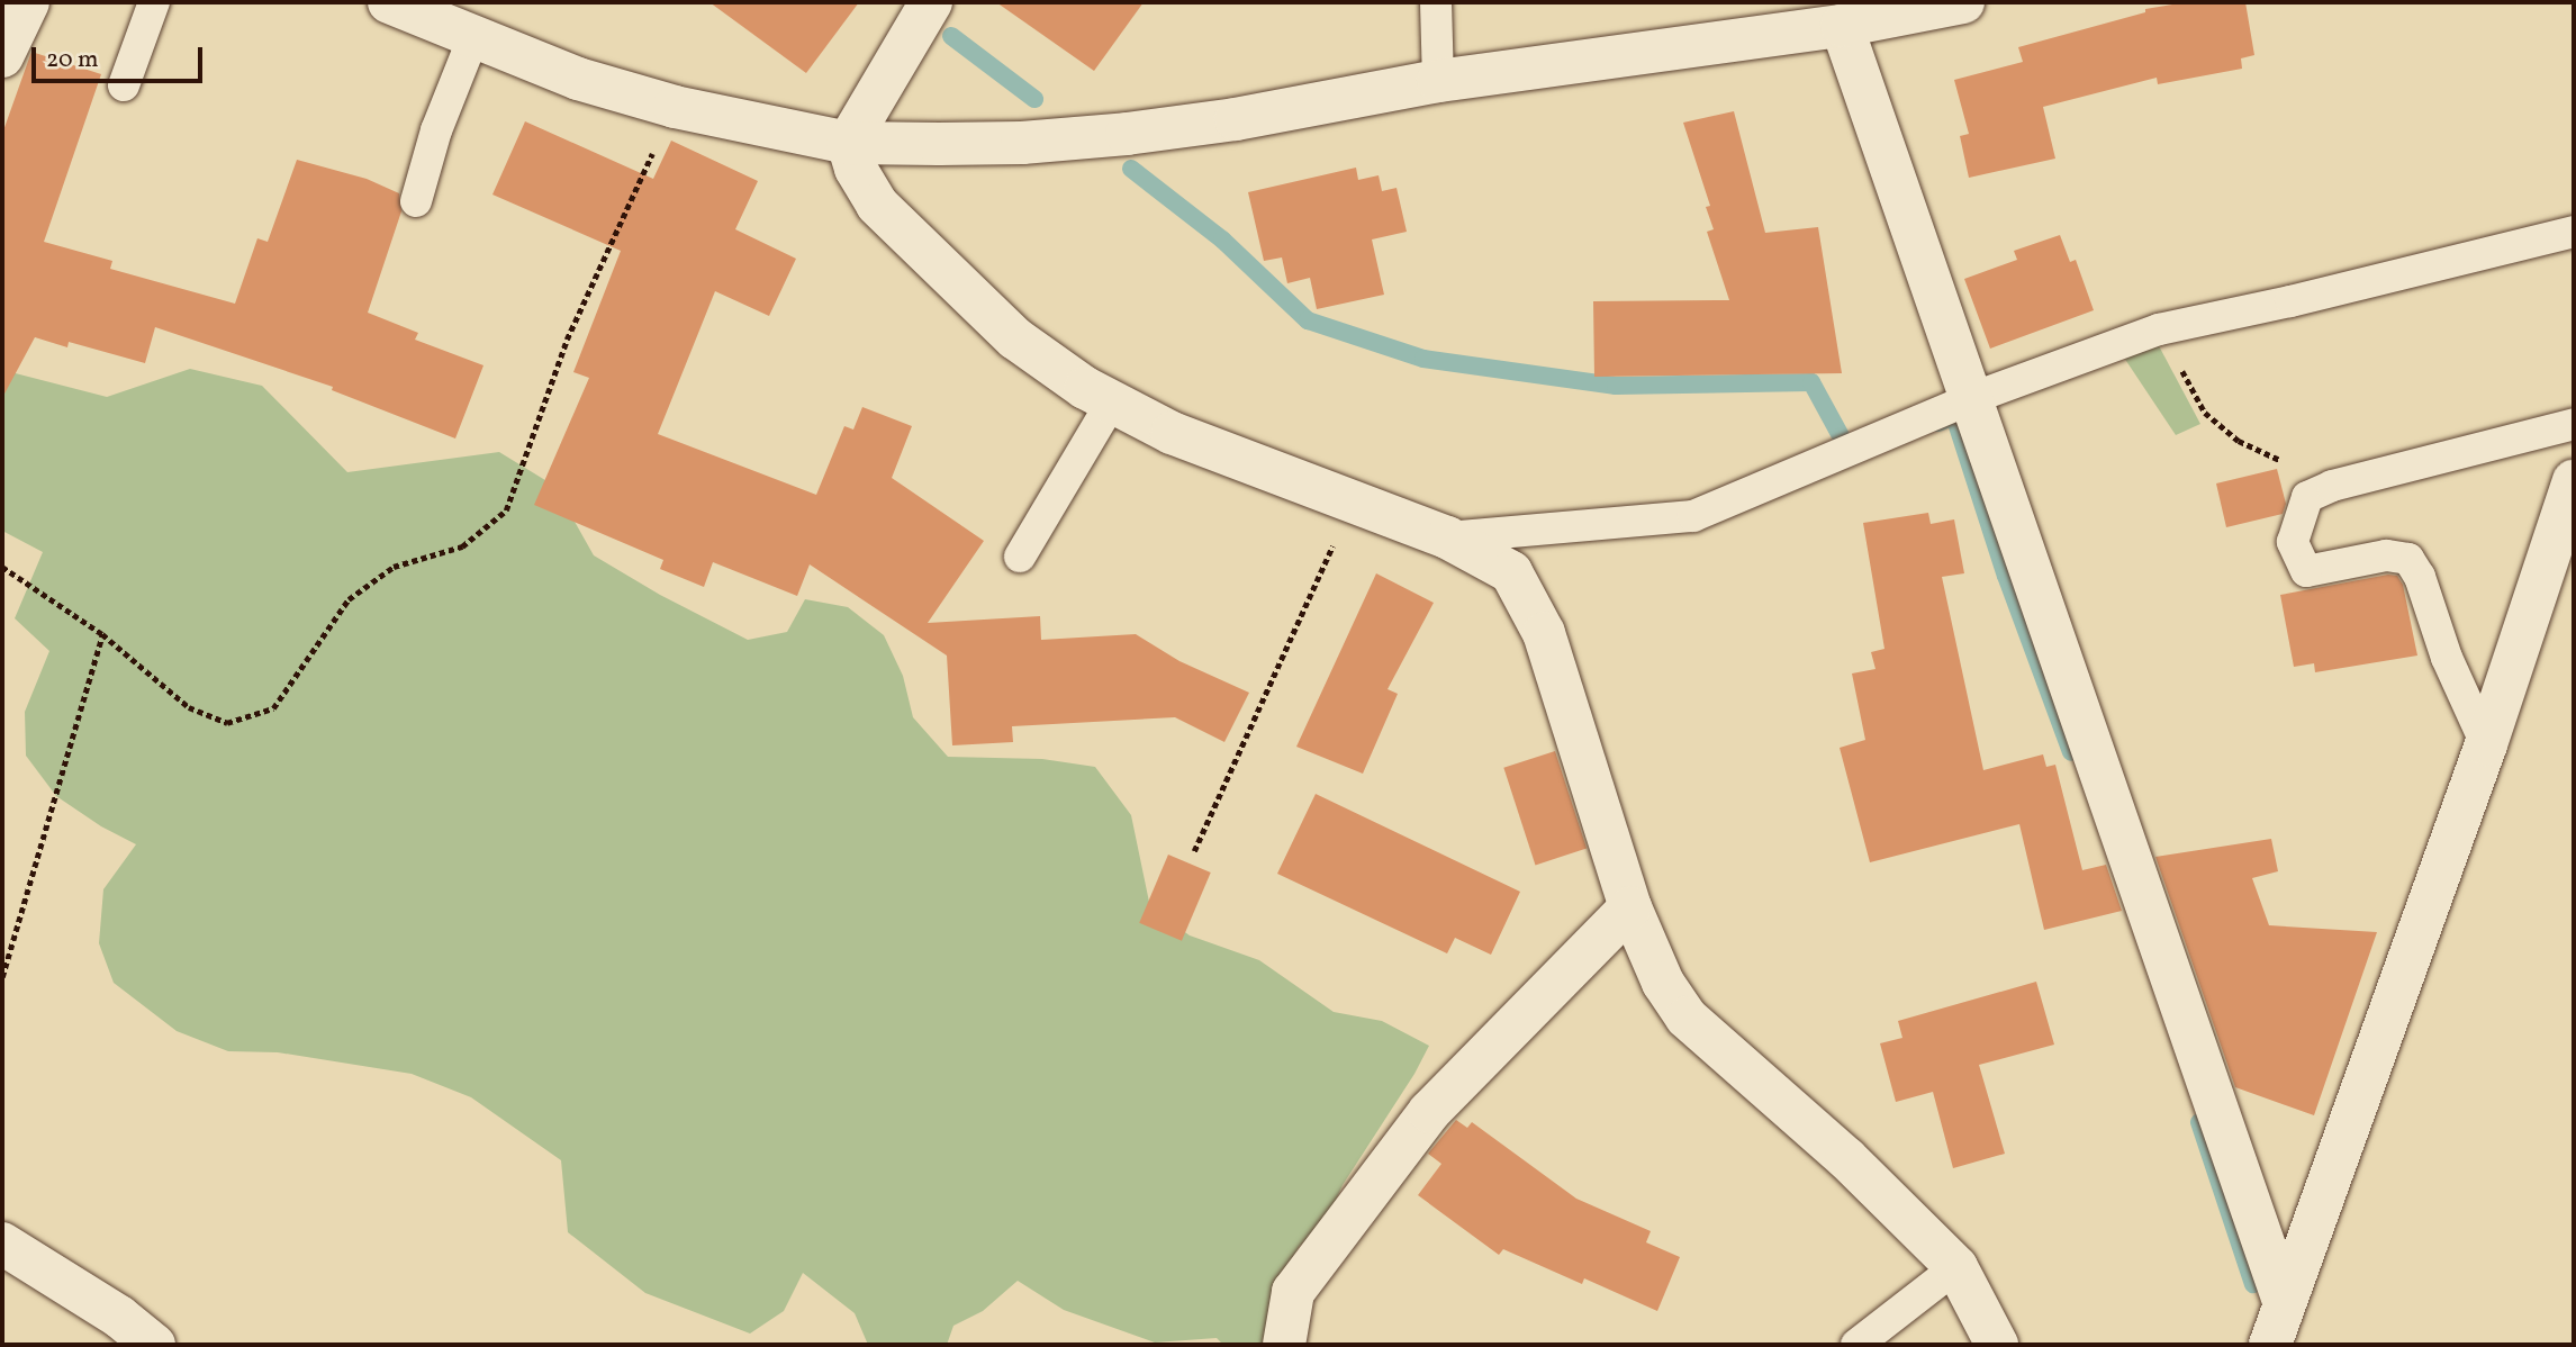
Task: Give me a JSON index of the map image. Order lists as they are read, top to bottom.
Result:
{
  "scale_bar": "20 m"
}
